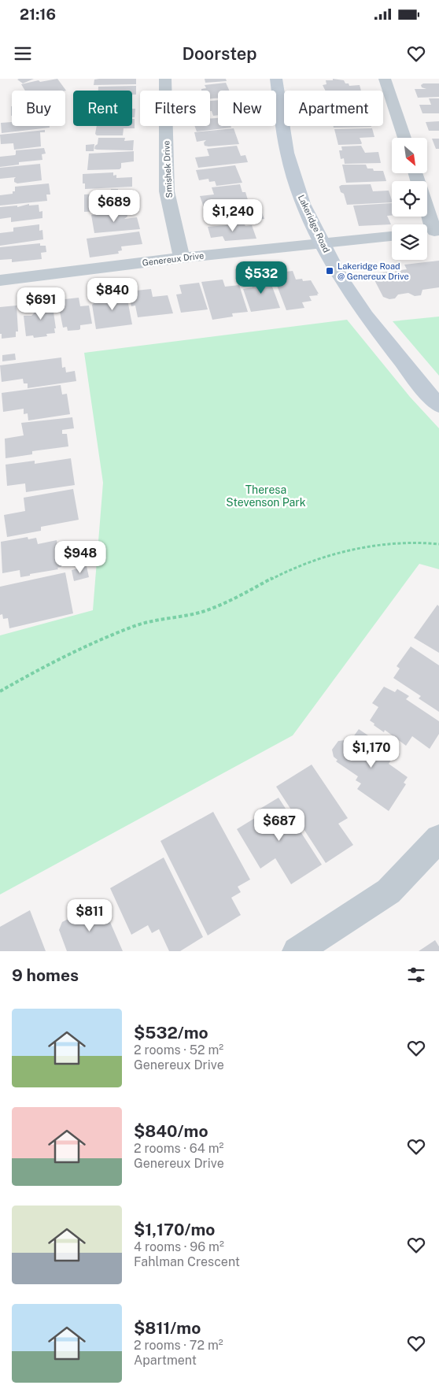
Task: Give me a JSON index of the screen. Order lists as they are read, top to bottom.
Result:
{
  "streets": {
    "street": ["Smishek Drive", "Lakeridge Road", "Genereux Drive"]
  },
  "crossings": [
    ["Smishek Drive", "Genereux Drive"],
    ["Lakeridge Road", "Genereux Drive"]
  ],
  "parks": ["Theresa Stevenson Park"],
  "places": {
    "transit": ["Lakeridge Road @ Genereux Drive"]
  },
  "north": "bottom right",
  "page": {
    "status": "21:16",
    "header": "Doorstep",
    "chip": [
      "Buy",
      "Rent",
      "Filters",
      "New",
      "Apartment"
    ],
    "price": [
      "$689",
      "$1,240",
      "$532",
      "$840",
      "$691",
      "$948",
      "$1,170",
      "$687",
      "$811"
    ],
    "heading": "9 homes",
    "list": [
      {
        "name": "$532/mo",
        "note": "2 rooms · 52 m² · Genereux Drive"
      },
      {
        "name": "$840/mo",
        "note": "2 rooms · 64 m² · Genereux Drive"
      },
      {
        "name": "$1,170/mo",
        "note": "4 rooms · 96 m² · Fahlman Crescent"
      },
      {
        "name": "$811/mo",
        "note": "2 rooms · 72 m² · Apartment"
      }
    ]
  }
}
